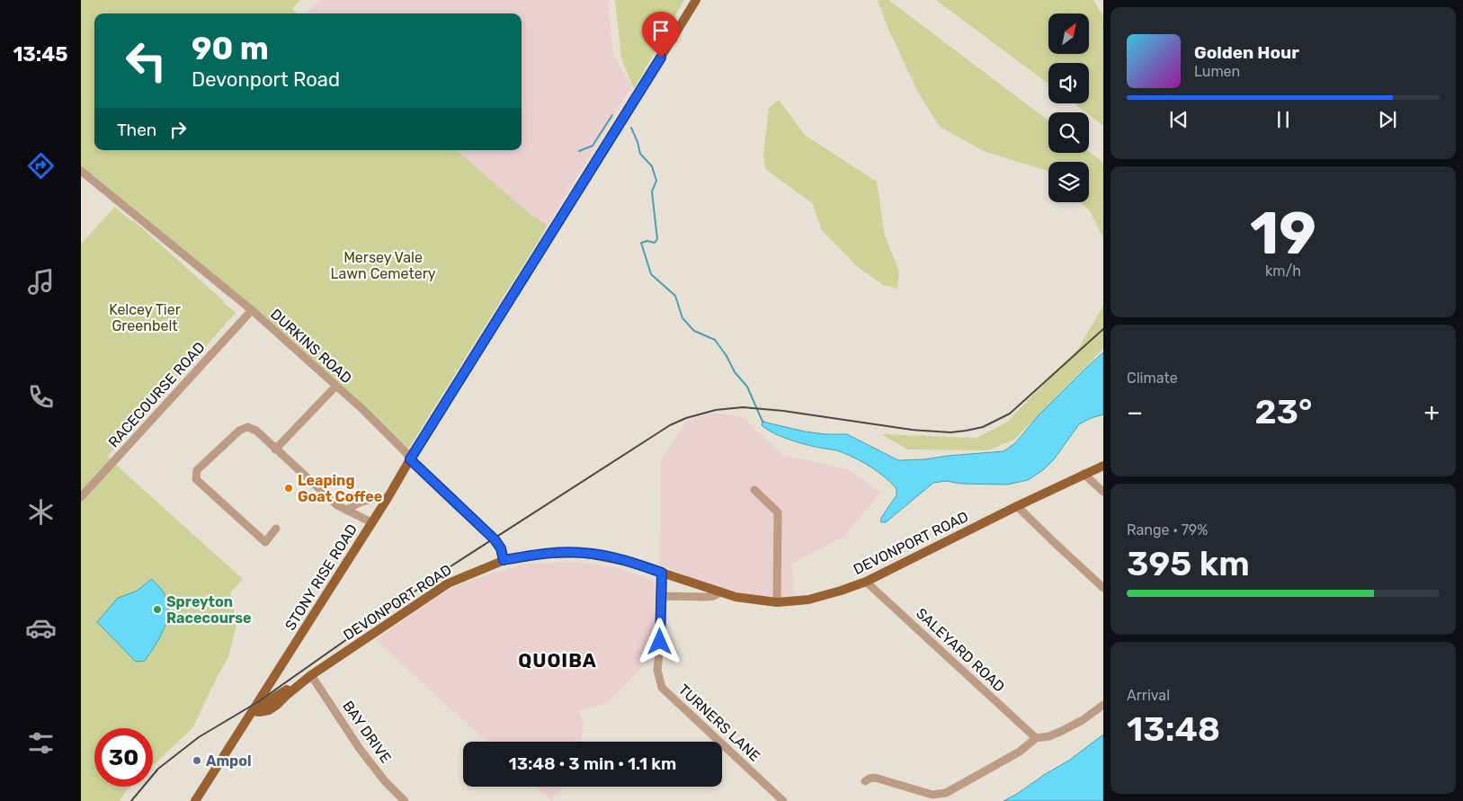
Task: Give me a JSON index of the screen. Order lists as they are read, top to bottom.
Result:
{
  "streets": {
    "main road": ["DEVONPORT ROAD", "STONY RISE ROAD"],
    "street": [
      "DURKINS ROAD",
      "RACECOURSE ROAD",
      "SALEYARD ROAD",
      "TURNERS LANE",
      "BAY DRIVE"
    ]
  },
  "crossings": [
    ["DURKINS ROAD", "RACECOURSE ROAD"],
    ["DURKINS ROAD", "DEVONPORT ROAD"],
    ["DURKINS ROAD", "STONY RISE ROAD"],
    ["DEVONPORT ROAD", "STONY RISE ROAD"],
    ["DEVONPORT ROAD", "SALEYARD ROAD"],
    ["DEVONPORT ROAD", "TURNERS LANE"],
    ["DEVONPORT ROAD", "BAY DRIVE"]
  ],
  "districts": ["QUOIBA"],
  "parks": ["Mersey Vale Lawn Cemetery", "Kelcey Tier Greenbelt"],
  "places": ["Leaping Goat Coffee", "Spreyton Racecourse", "Ampol"],
  "north": "top right",
  "page": {
    "tabs": "13:45",
    "turn": ["90 m", "Devonport Road"],
    "song": ["Golden Hour", "Lumen"],
    "then": "Then",
    "tile": [
      ["19", "km/h"],
      "Climate",
      ["Range · 79%", "395 km"],
      ["Arrival", "13:48"]
    ],
    "heat": ["−", "23°", "+"],
    "limit": "30",
    "trip": "13:48 · 3 min · 1.1 km"
  }
}
